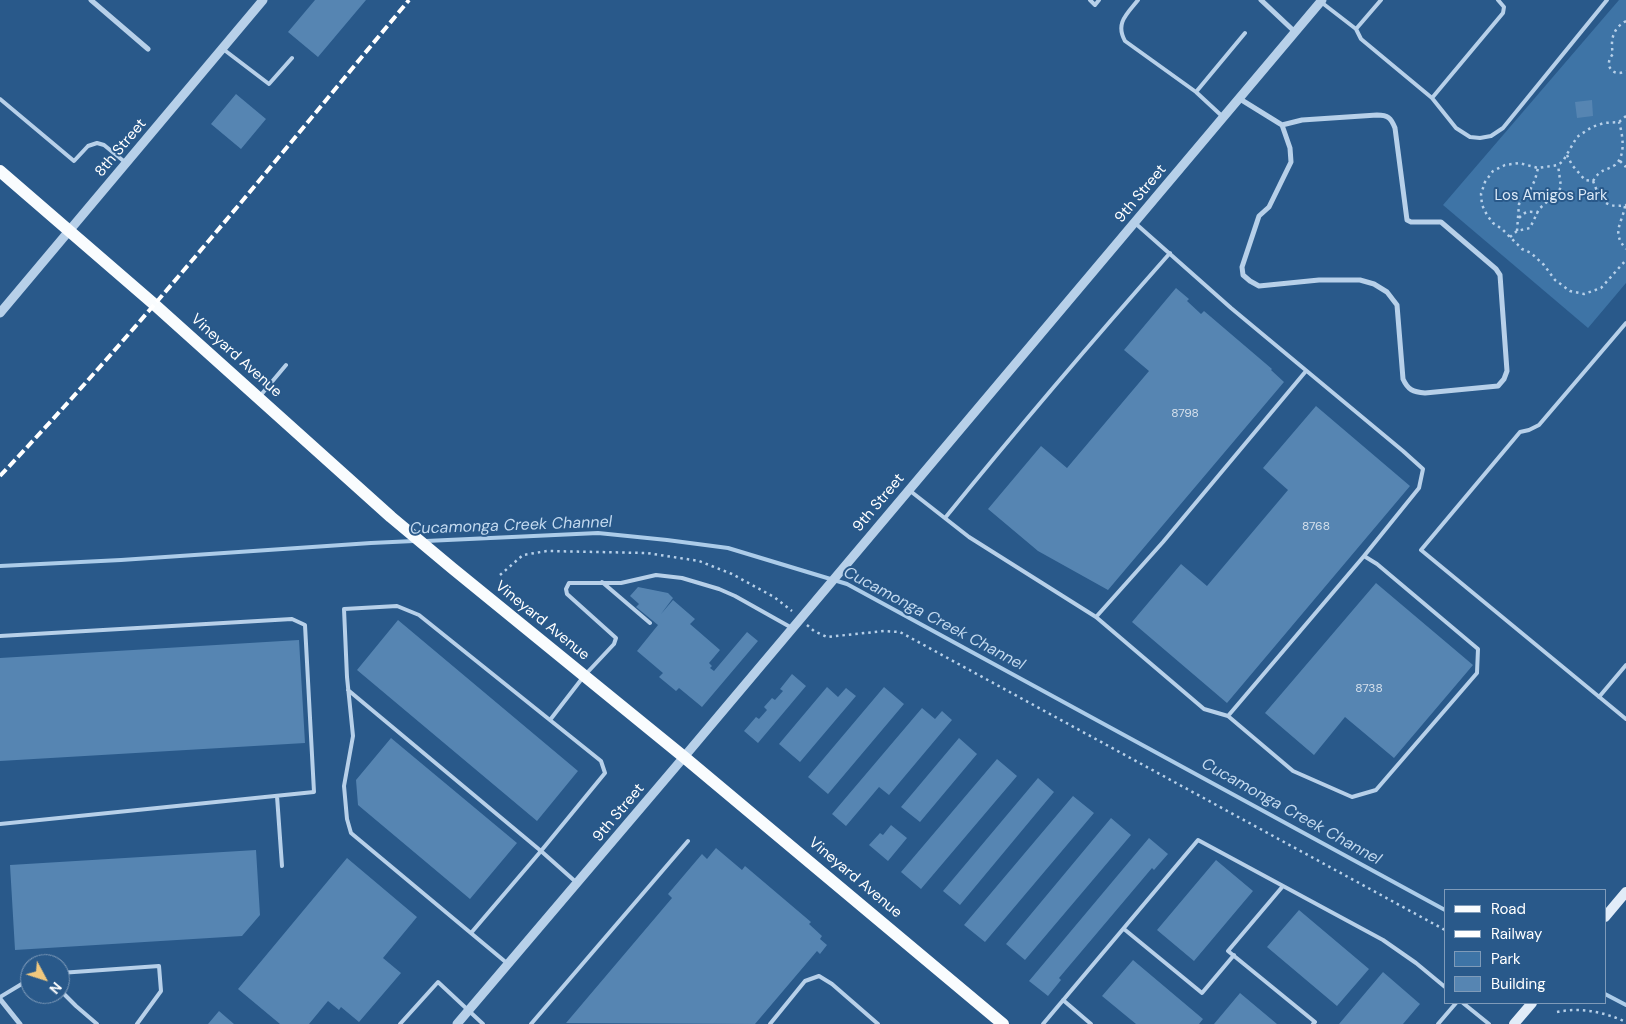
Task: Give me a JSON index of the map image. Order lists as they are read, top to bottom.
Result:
{
  "streets": {
    "main road": ["Vineyard Avenue"],
    "street": ["8th Street", "9th Street"]
  },
  "crossings": [
    ["8th Street", "Vineyard Avenue"],
    ["9th Street", "Vineyard Avenue"]
  ],
  "water": ["Cucamonga Creek Channel"],
  "parks": ["Los Amigos Park"],
  "house_numbers": ["8798", "8768", "8738"],
  "legend": [
    "Road",
    "Railway",
    "Park",
    "Building"
  ],
  "north": "bottom right"
}
